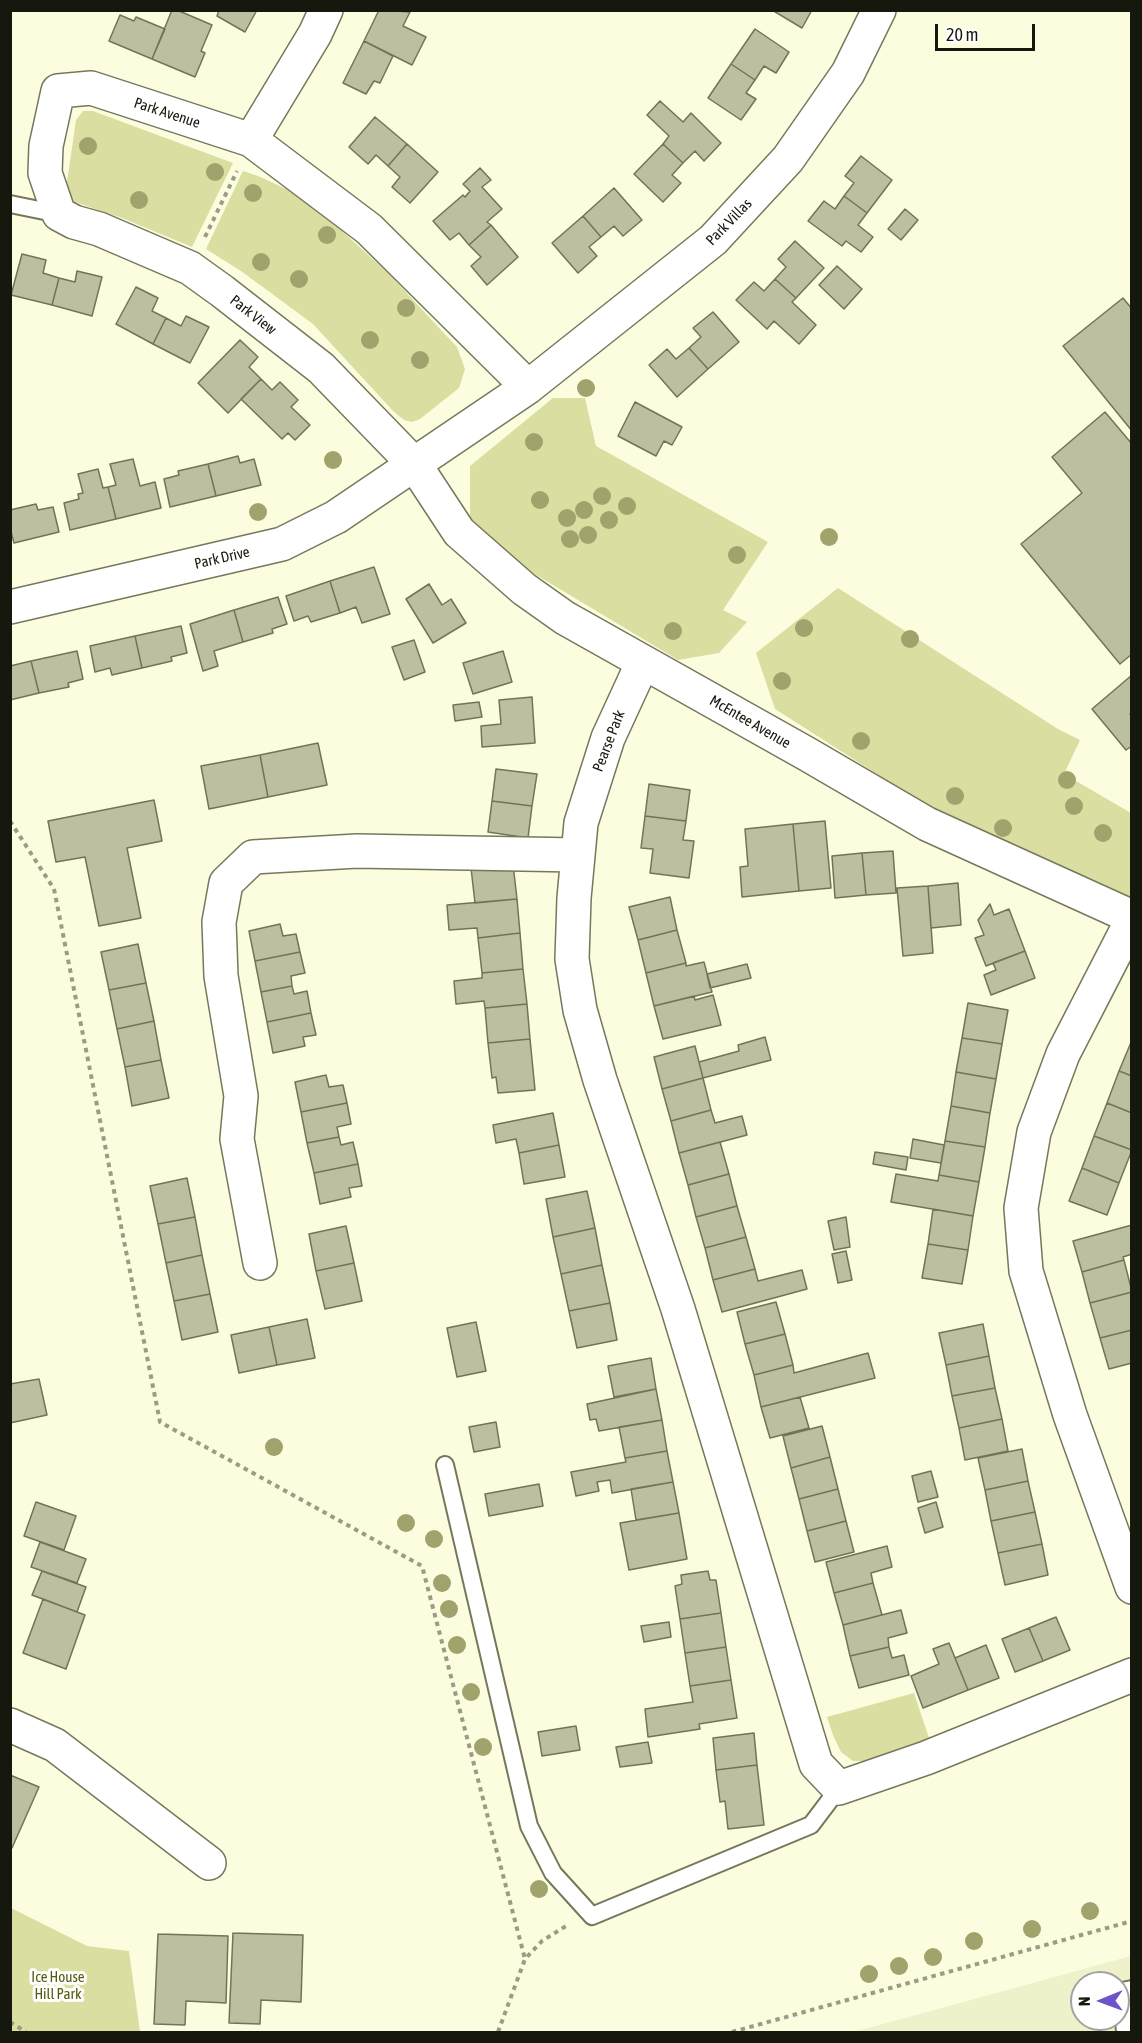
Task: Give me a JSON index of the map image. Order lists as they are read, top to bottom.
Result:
{
  "streets": {
    "street": [
      "Park Avenue",
      "Park Villas",
      "Park View",
      "Park Drive",
      "McEntee Avenue",
      "Pearse Park"
    ]
  },
  "crossings": [
    ["Park Avenue", "Park View"],
    ["Park Villas", "Park View"],
    ["Park Villas", "Park Drive"],
    ["Park Villas", "McEntee Avenue"],
    ["Park View", "Park Drive"],
    ["Park View", "McEntee Avenue"],
    ["Park Drive", "McEntee Avenue"],
    ["McEntee Avenue", "Pearse Park"]
  ],
  "parks": ["Ice House Hill Park"],
  "scale_bar": "20 m",
  "north": "left"
}
